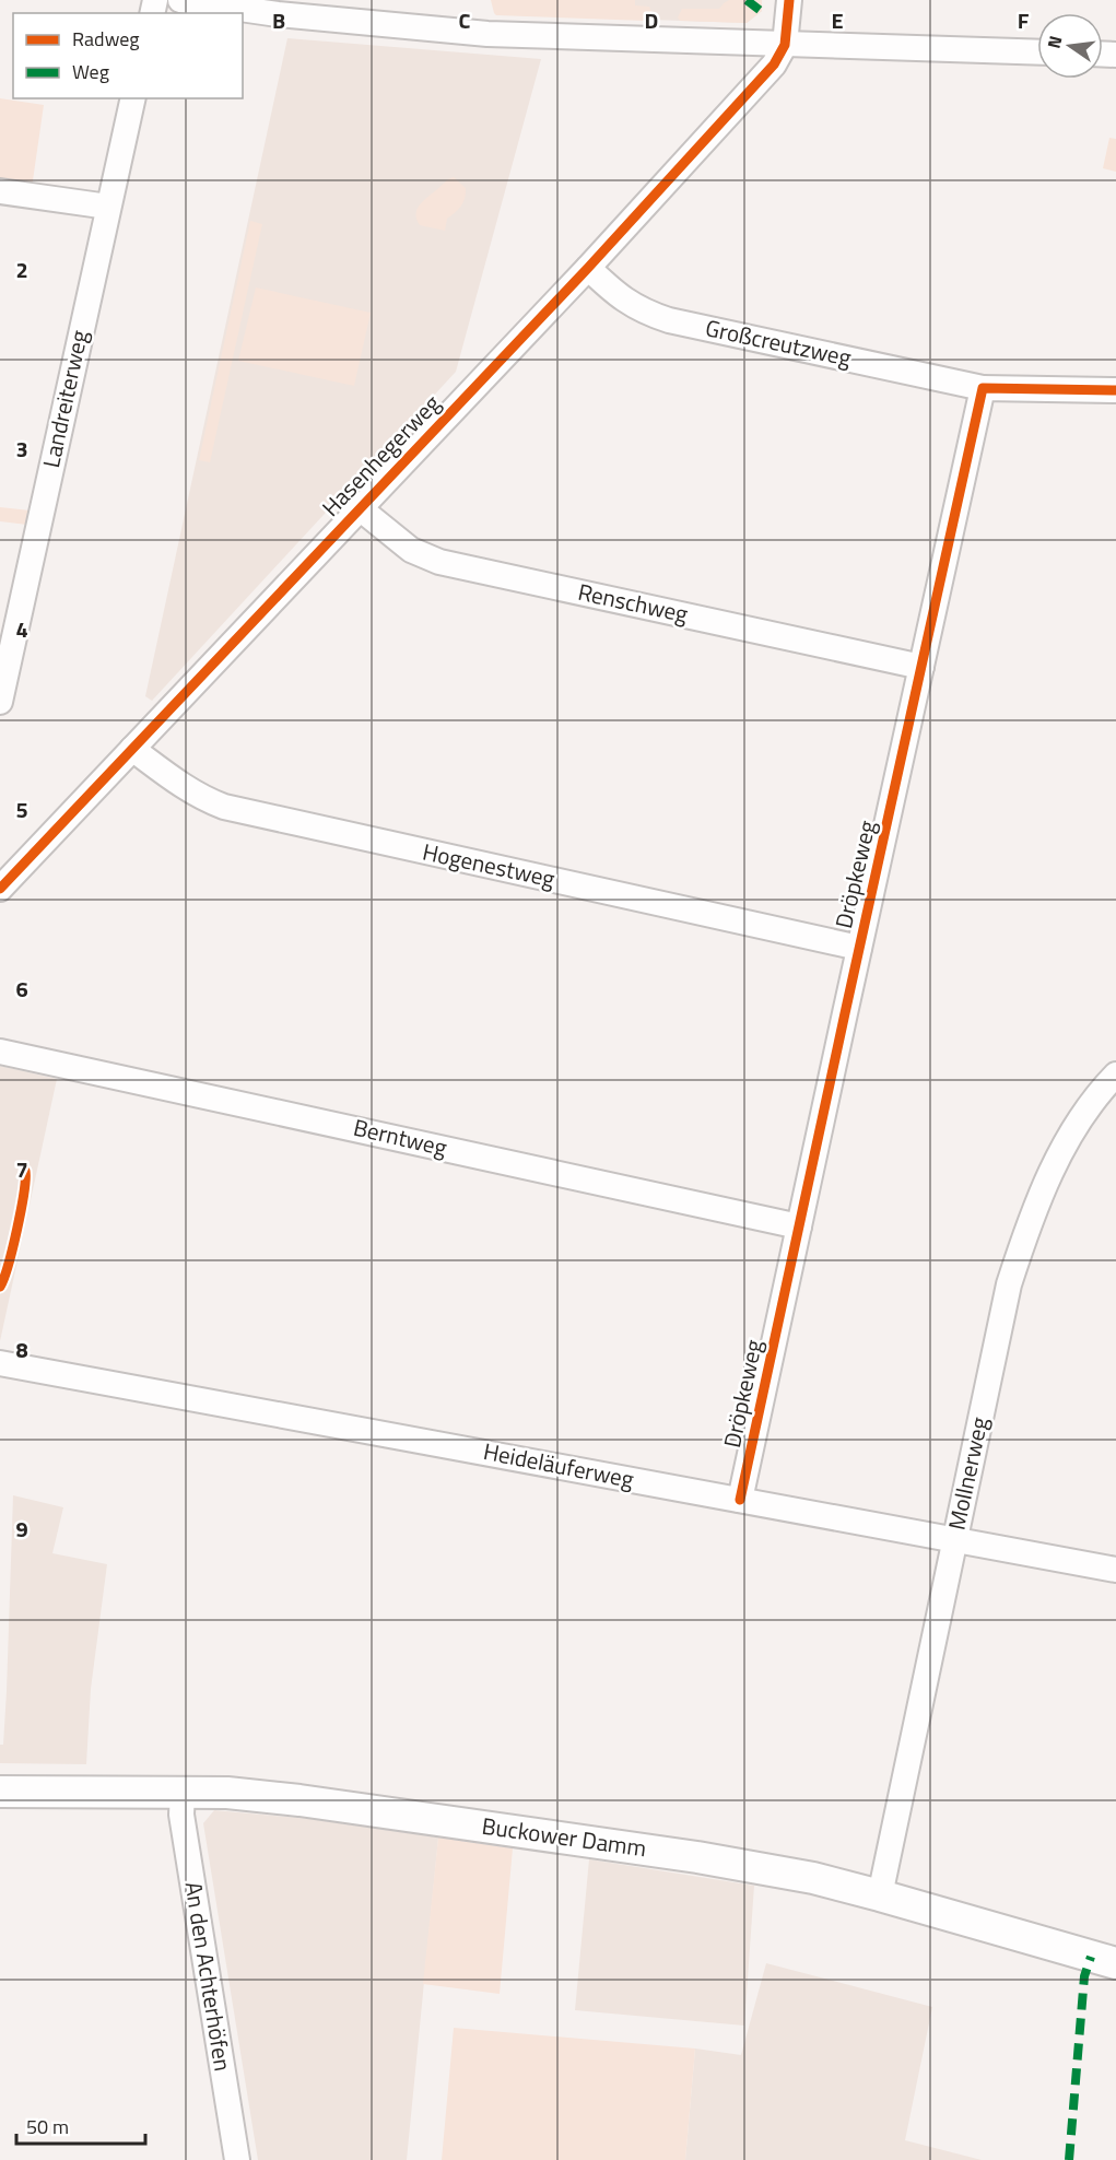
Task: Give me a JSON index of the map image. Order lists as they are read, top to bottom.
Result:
{
  "streets": {
    "main road": ["Buckower Damm"],
    "street": [
      "Großcreutzweg",
      "Landreiterweg",
      "Hasenhegerweg",
      "Renschweg",
      "Hogenestweg",
      "Dröpkeweg",
      "Berntweg",
      "Heideläuferweg",
      "Mollnerweg",
      "An den Achterhöfen"
    ]
  },
  "crossings": [
    ["Großcreutzweg", "Hasenhegerweg"],
    ["Großcreutzweg", "Dröpkeweg"],
    ["Hasenhegerweg", "Renschweg"],
    ["Hasenhegerweg", "Hogenestweg"],
    ["Renschweg", "Dröpkeweg"],
    ["Hogenestweg", "Dröpkeweg"],
    ["Dröpkeweg", "Berntweg"],
    ["Dröpkeweg", "Heideläuferweg"],
    ["Heideläuferweg", "Mollnerweg"],
    ["Mollnerweg", "Buckower Damm"],
    ["Buckower Damm", "An den Achterhöfen"]
  ],
  "legend": ["Radweg", "Weg"],
  "scale_bar": "50 m",
  "north": "left",
  "grid": {
    "columns": [
      "B",
      "C",
      "D",
      "E",
      "F"
    ],
    "rows": [
      "2",
      "3",
      "4",
      "5",
      "6",
      "7",
      "8",
      "9"
    ]
  }
}
